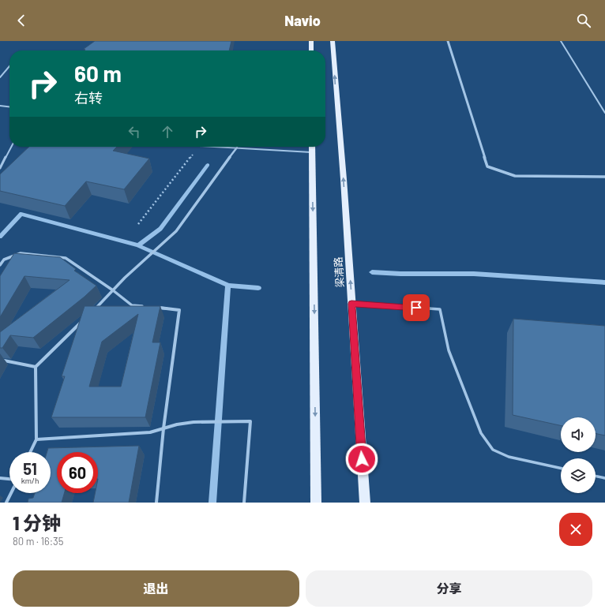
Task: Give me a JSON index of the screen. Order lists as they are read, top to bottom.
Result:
{
  "streets": {
    "main road": ["梁清路"]
  },
  "page": {
    "header": "Navio",
    "turn": ["60 m", "右转"],
    "speed": "51 km/h",
    "limit": "60",
    "heading": ["1 分钟", "80 m · 16:35"],
    "buttons": ["退出", "分享"]
  }
}
